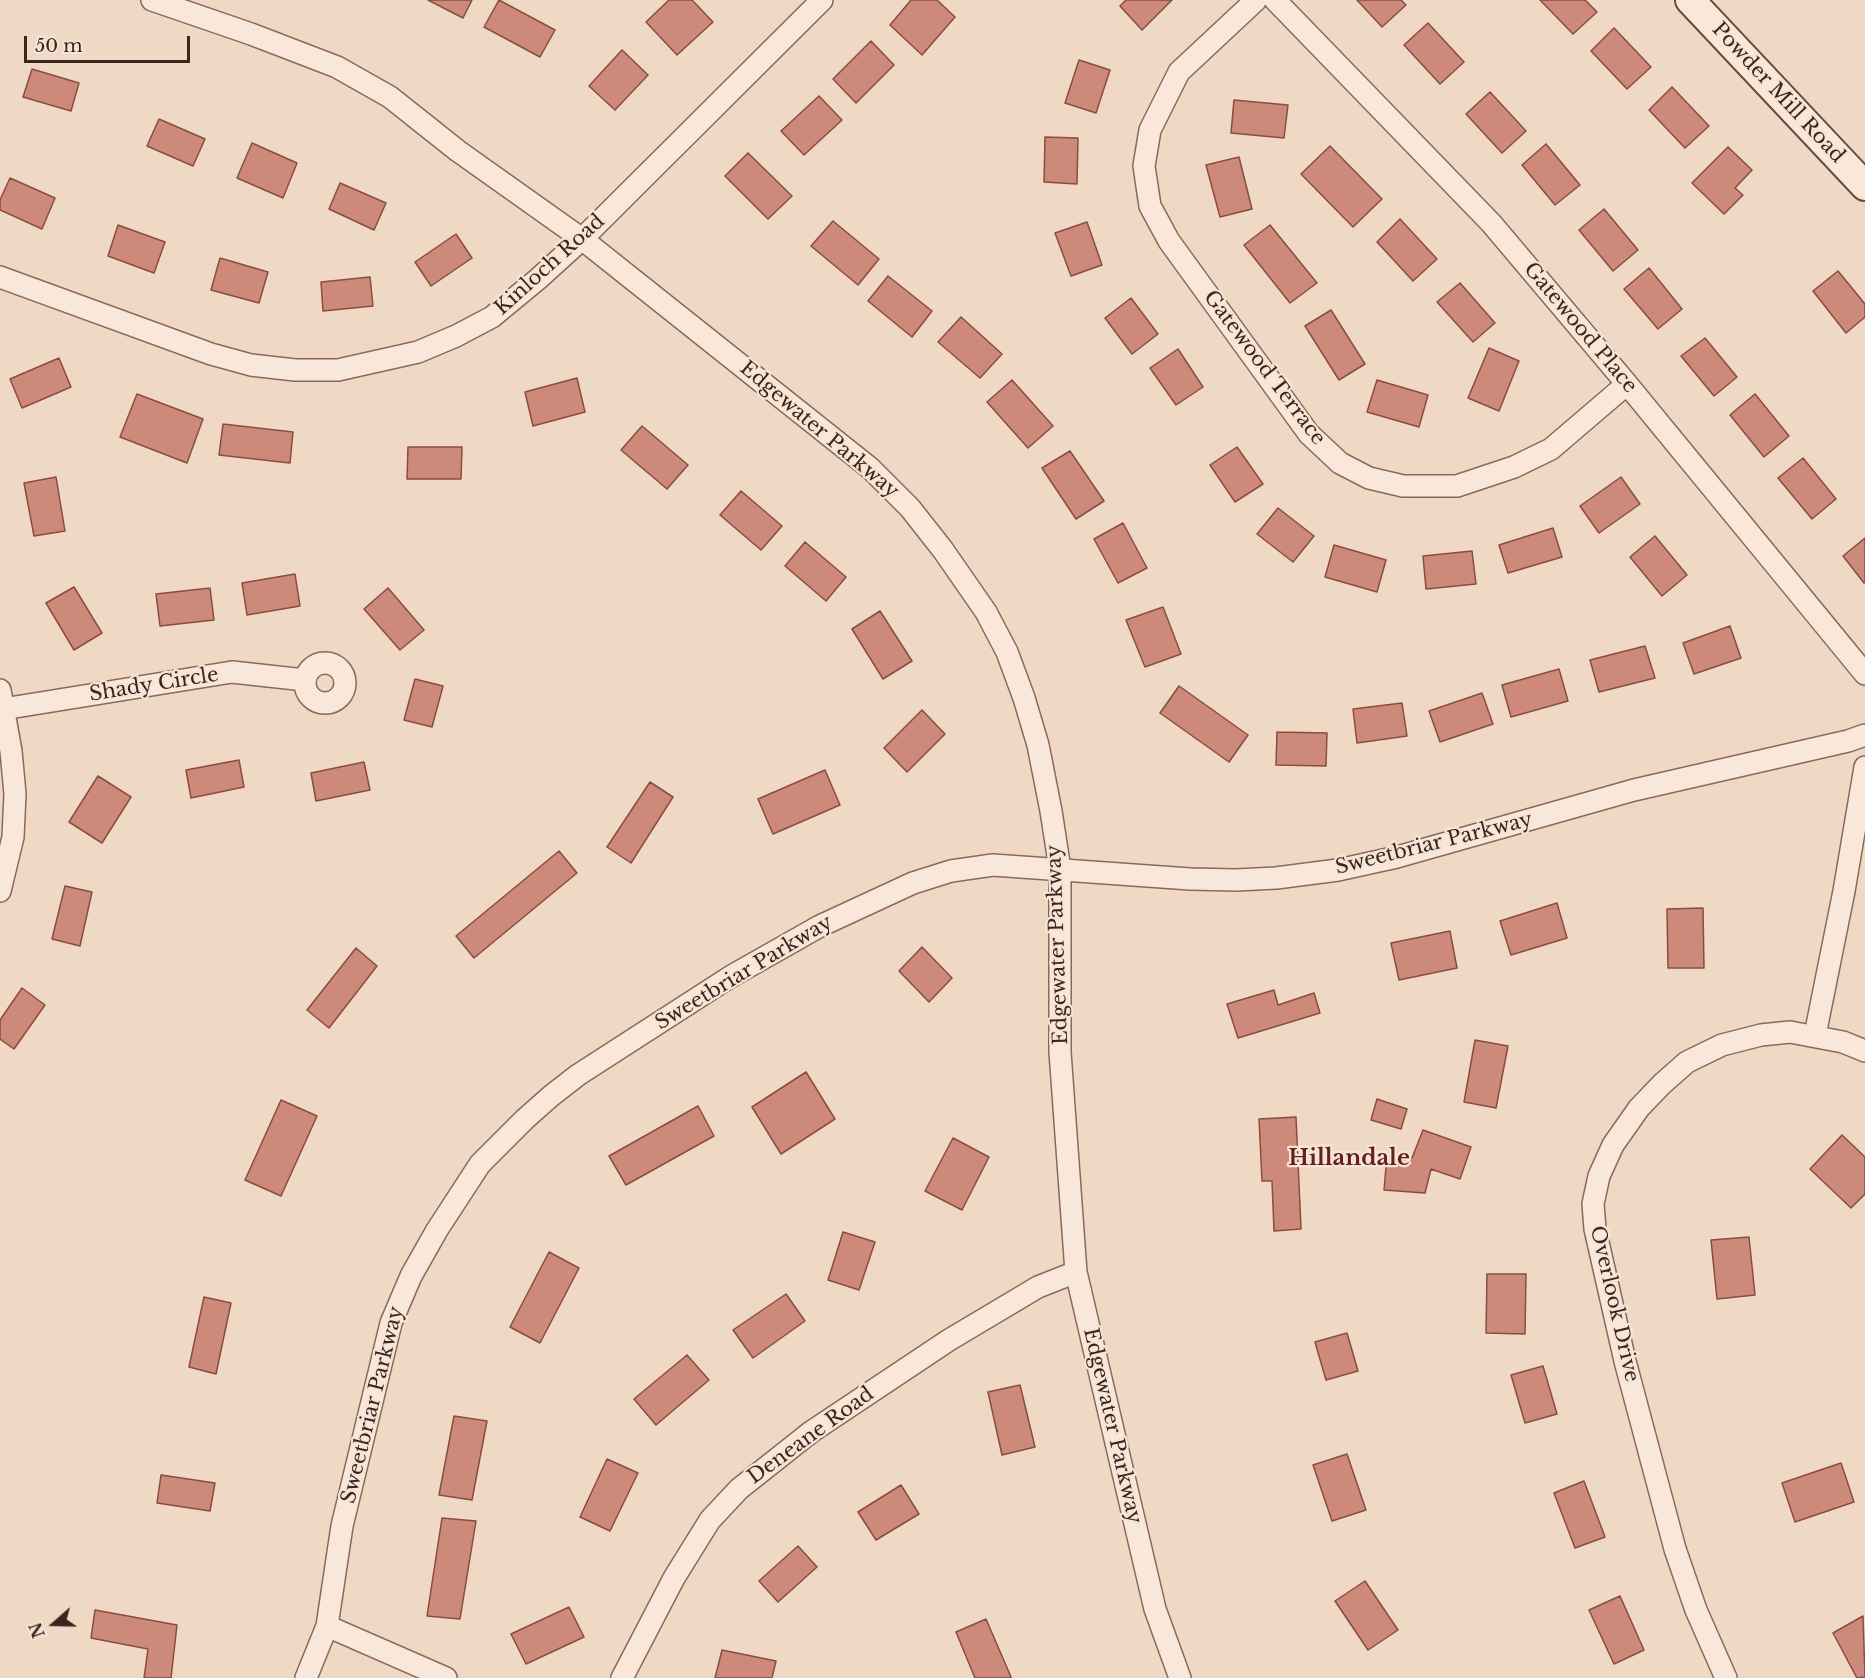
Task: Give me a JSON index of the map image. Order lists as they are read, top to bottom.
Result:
{
  "streets": {
    "main road": ["Powder Mill Road"],
    "street": [
      "Kinloch Road",
      "Gatewood Place",
      "Gatewood Terrace",
      "Edgewater Parkway",
      "Shady Circle",
      "Sweetbriar Parkway",
      "Overlook Drive",
      "Deneane Road"
    ]
  },
  "crossings": [
    ["Kinloch Road", "Edgewater Parkway"],
    ["Gatewood Place", "Gatewood Terrace"],
    ["Edgewater Parkway", "Sweetbriar Parkway"],
    ["Edgewater Parkway", "Deneane Road"]
  ],
  "districts": ["Hillandale"],
  "scale_bar": "50 m",
  "north": "left"
}
